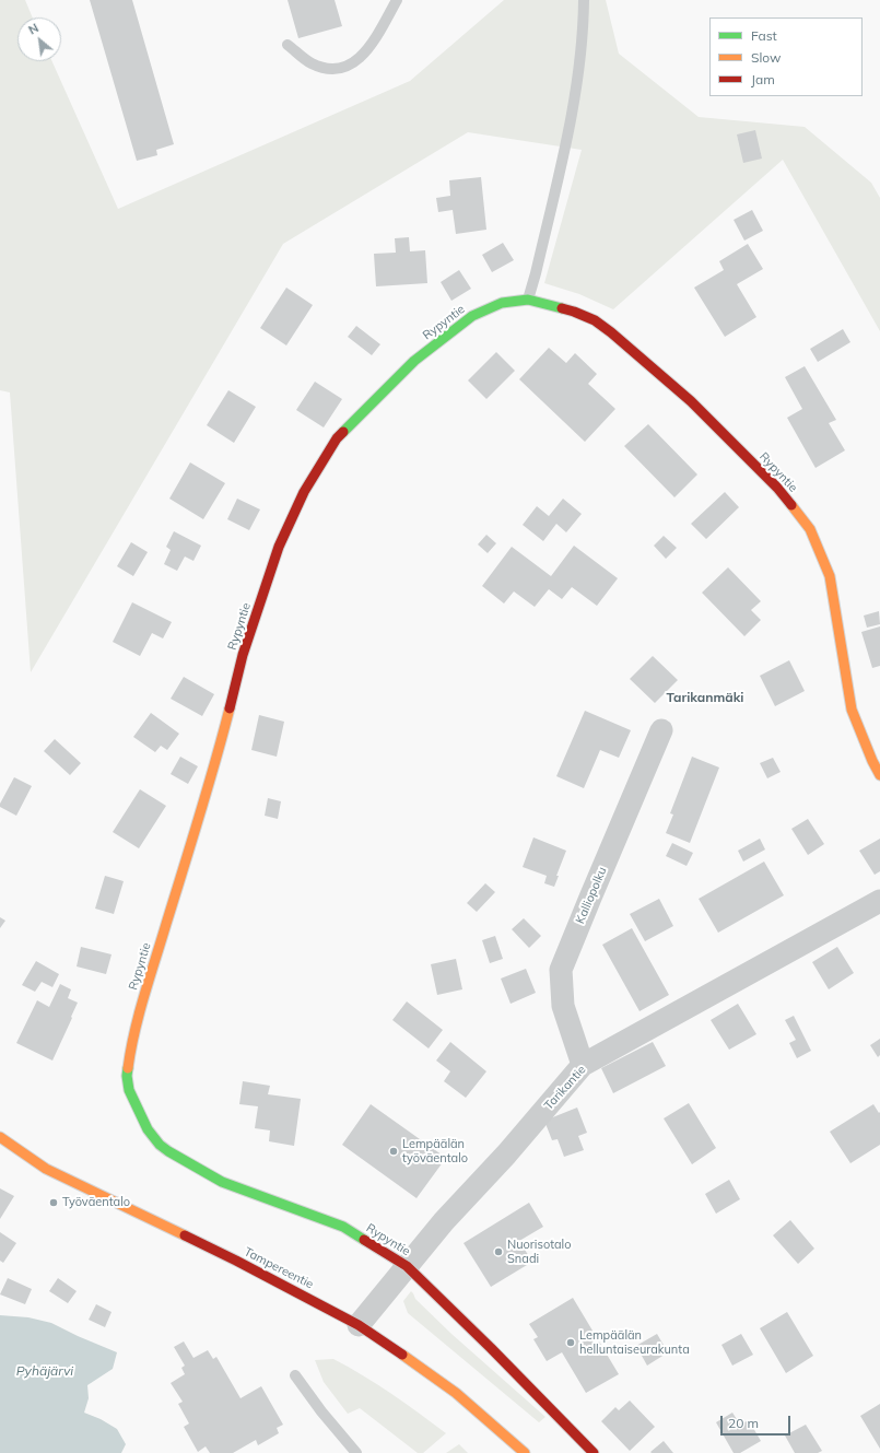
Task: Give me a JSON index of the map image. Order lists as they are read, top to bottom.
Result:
{
  "streets": {
    "street": [
      "Rypyntie",
      "Kalliopolku",
      "Tarikantie",
      "Tampereentie"
    ]
  },
  "crossings": [
    ["Rypyntie", "Tarikantie"],
    ["Kalliopolku", "Tarikantie"],
    ["Tarikantie", "Tampereentie"]
  ],
  "districts": ["Tarikanmäki"],
  "water": ["Pyhäjärvi"],
  "places": [
    "Lempäälän työväentalo",
    "Työväentalo",
    "Nuorisotalo Snadi",
    "Lempäälän helluntaiseurakunta"
  ],
  "legend": ["Fast", "Slow", "Jam"],
  "scale_bar": "20 m",
  "north": "top left"
}
